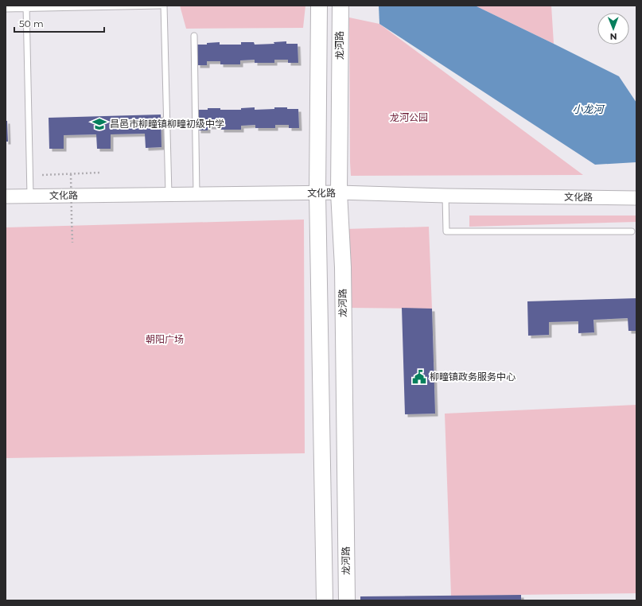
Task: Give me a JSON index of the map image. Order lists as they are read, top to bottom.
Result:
{
  "streets": {
    "main road": ["龙河路"],
    "street": ["文化路"]
  },
  "crossings": [
    ["龙河路", "文化路"]
  ],
  "water": ["小龙河"],
  "parks": ["龙河公园", "朝阳广场"],
  "places": {
    "school or university": ["昌邑市柳疃镇柳疃初级中学"],
    "public building": ["柳疃镇政务服务中心"]
  },
  "scale_bar": "50 m",
  "north": "bottom"
}
